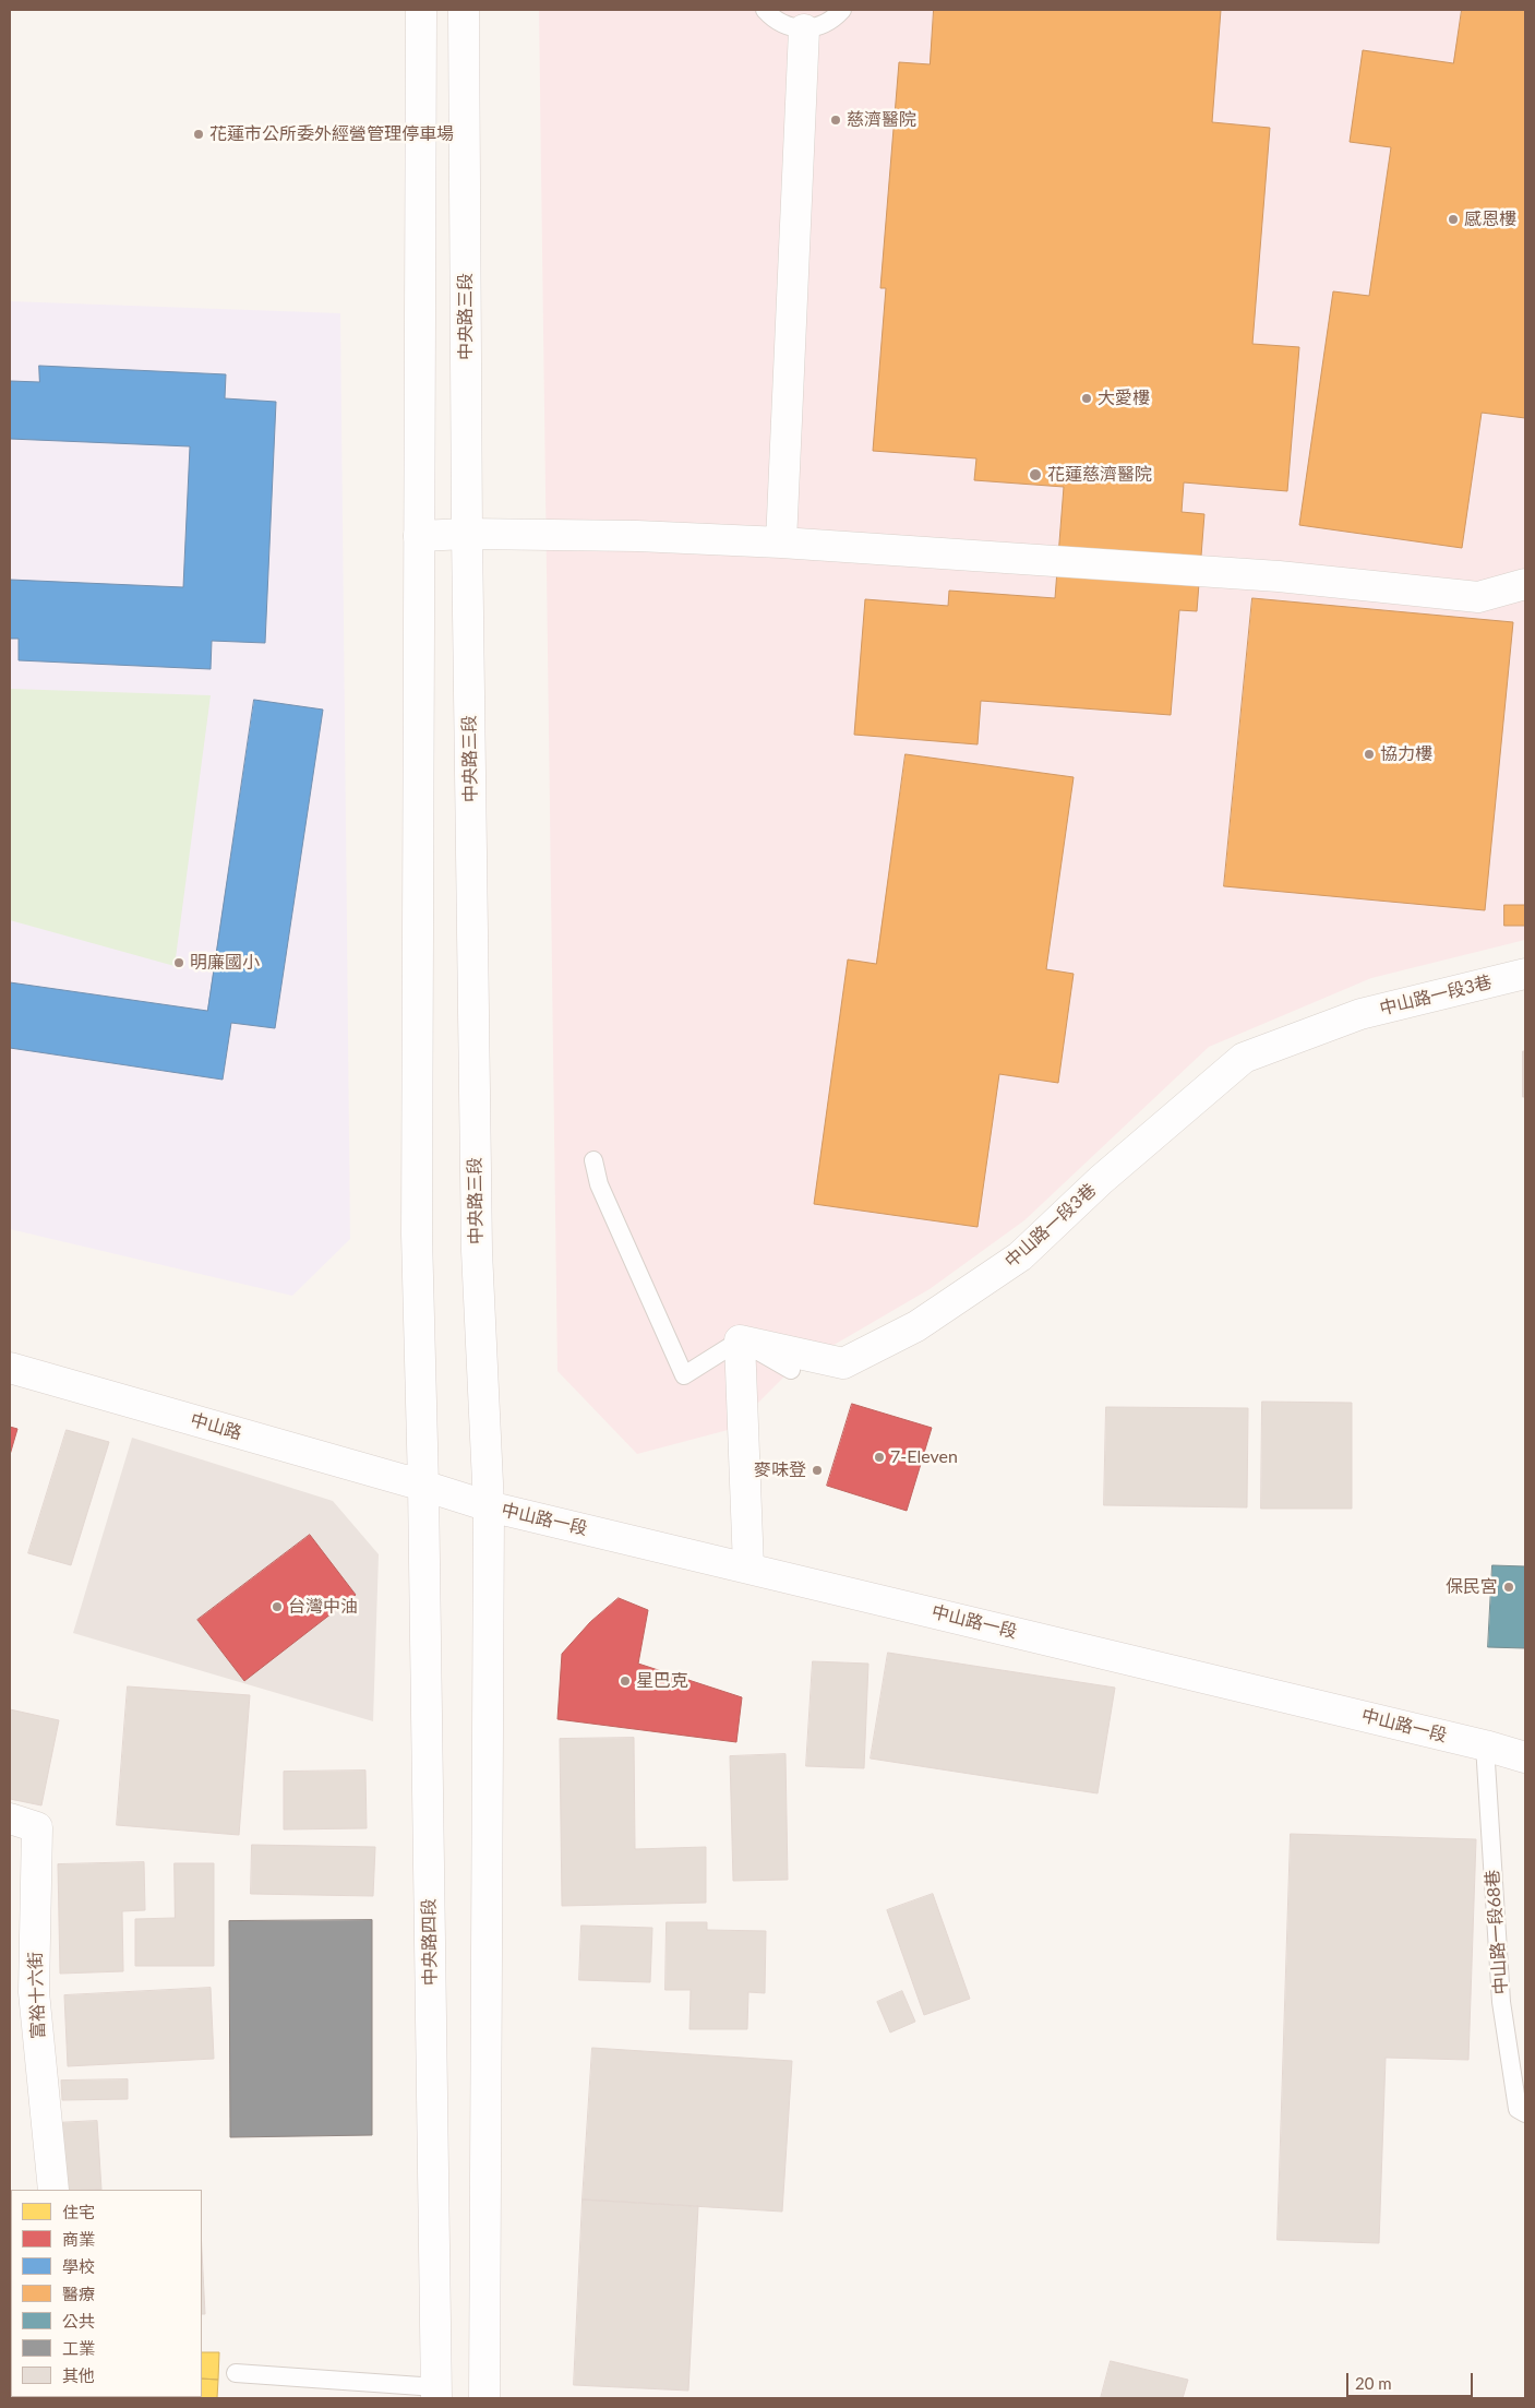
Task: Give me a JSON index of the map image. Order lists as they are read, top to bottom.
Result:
{
  "streets": {
    "street": [
      "中央路三段",
      "中山路一段3巷",
      "中山路",
      "中山路一段",
      "中央路四段",
      "富裕十六街"
    ],
    "lane": ["中山路一段68巷"]
  },
  "crossings": [
    ["中央路三段", "中山路一段"],
    ["中山路", "中山路一段"],
    ["中山路", "中央路四段"],
    ["中山路一段", "中山路一段68巷"],
    ["中山路一段", "中央路四段"]
  ],
  "places": [
    "慈濟醫院",
    "花蓮市公所委外經營管理停車場",
    "感恩樓",
    "大愛樓",
    "花蓮慈濟醫院",
    "協力樓",
    "明廉國小",
    "7-Eleven",
    "麥味登",
    "保民宮",
    "台灣中油",
    "星巴克"
  ],
  "legend": [
    "住宅",
    "商業",
    "學校",
    "醫療",
    "公共",
    "工業",
    "其他"
  ],
  "scale_bar": "20 m"
}
